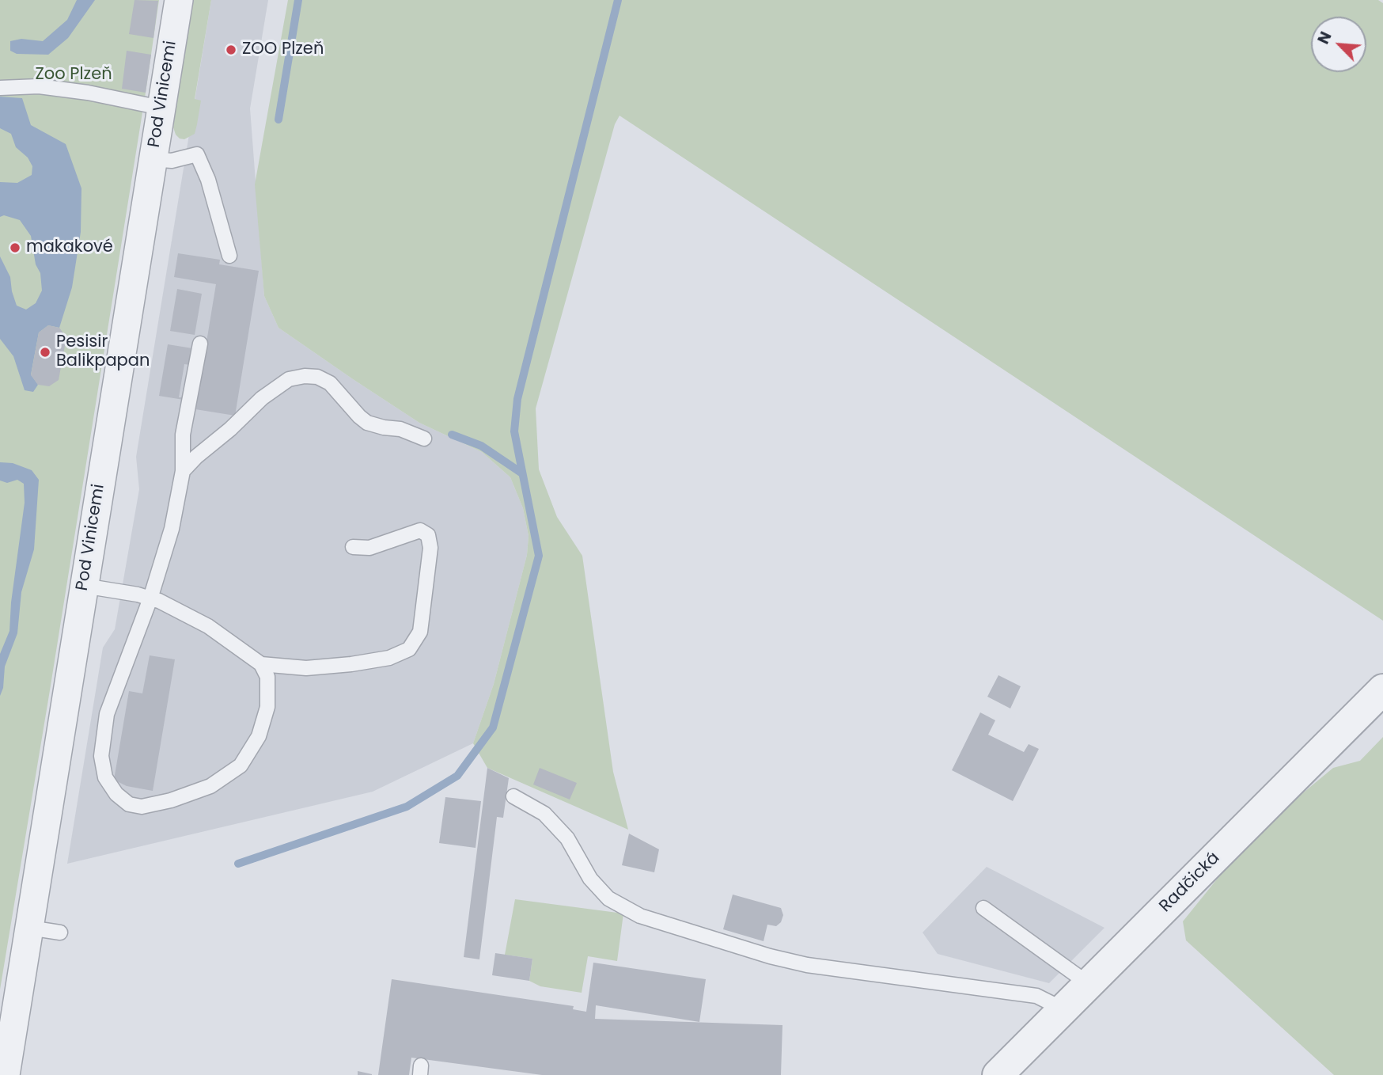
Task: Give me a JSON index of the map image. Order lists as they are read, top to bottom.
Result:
{
  "streets": {
    "street": ["Pod Vinicemi", "Radčická"]
  },
  "parks": ["Zoo Plzeň"],
  "places": ["ZOO Plzeň", "makakové", "Pesisir Balikpapan"],
  "north": "top left"
}
